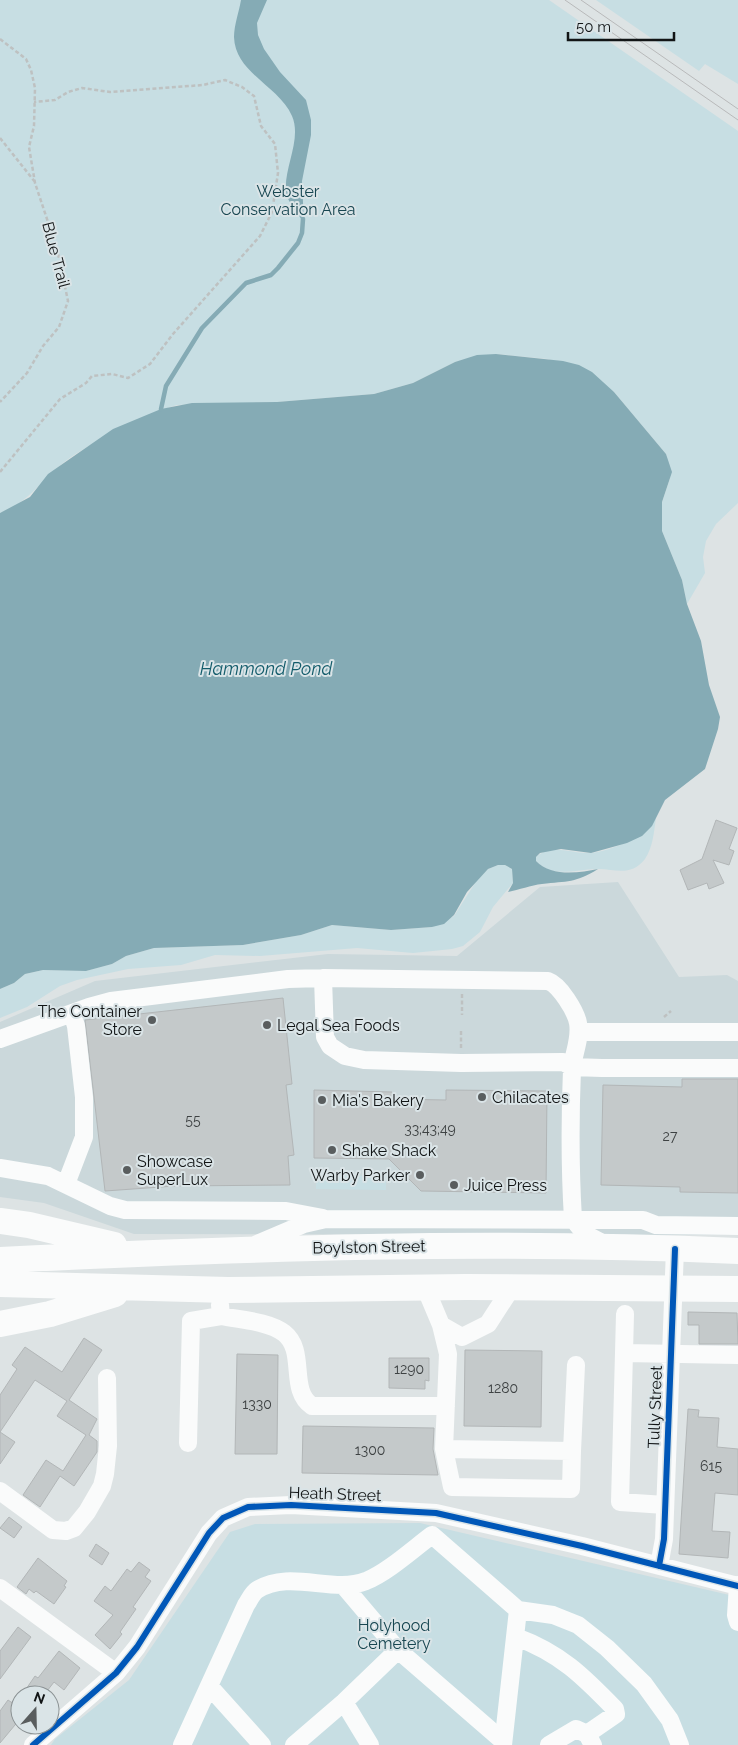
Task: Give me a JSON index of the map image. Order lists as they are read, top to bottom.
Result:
{
  "streets": {
    "highway": ["Boylston Street"],
    "street": ["Tully Street", "Heath Street"],
    "path": ["Blue Trail"]
  },
  "crossings": [
    ["Boylston Street", "Tully Street"],
    ["Tully Street", "Heath Street"]
  ],
  "water": ["Hammond Pond"],
  "parks": ["Webster Conservation Area", "Holyhood Cemetery"],
  "places": [
    "The Container Store",
    "Legal Sea Foods",
    "Chilacates",
    "Mia's Bakery",
    "Shake Shack",
    "Showcase SuperLux",
    "Warby Parker",
    "Juice Press"
  ],
  "house_numbers": [
    "55",
    "33;43;49",
    "27",
    "1290",
    "1280",
    "1330",
    "1300",
    "615"
  ],
  "scale_bar": "50 m",
  "north": "top"
}
